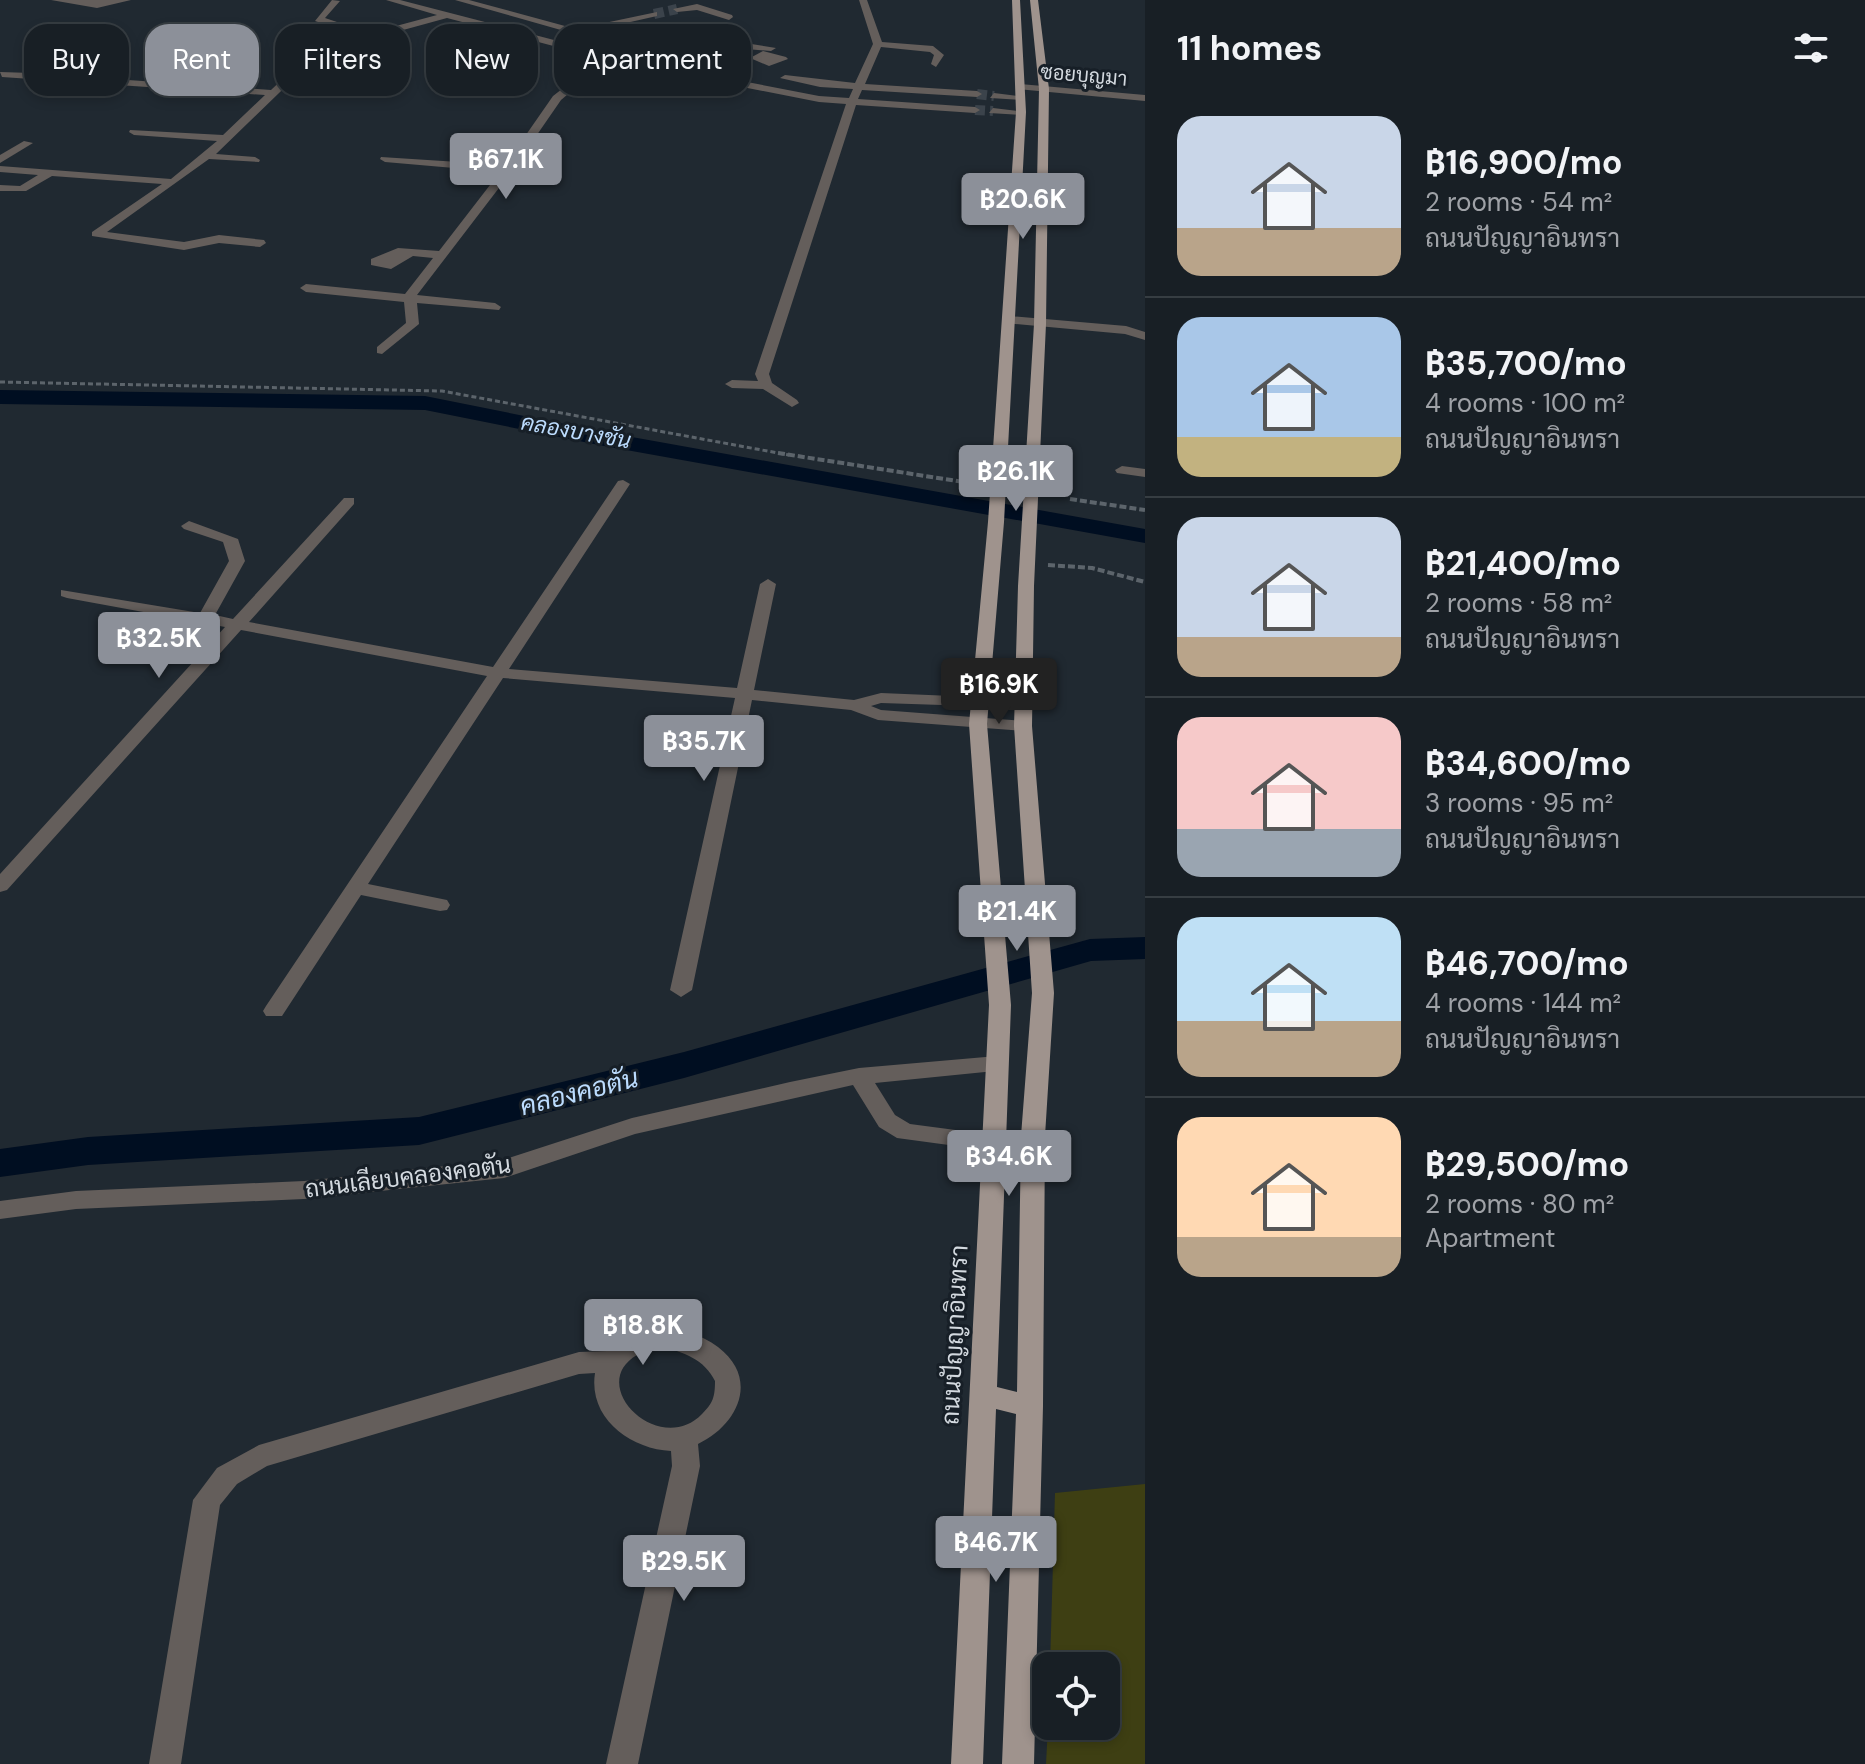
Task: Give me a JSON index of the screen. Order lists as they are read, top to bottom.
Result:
{
  "streets": {
    "main road": ["ถนนปัญญาอินทรา"],
    "street": ["ซอยบุญมา", "ถนนเลียบคลองคอตัน"]
  },
  "crossings": [
    ["ซอยบุญมา", "ถนนปัญญาอินทรา"],
    ["ถนนเลียบคลองคอตัน", "ถนนปัญญาอินทรา"]
  ],
  "water": ["คลองบางชัน", "คลองคอตัน"],
  "page": {
    "heading": "11 homes",
    "chip": [
      "Buy",
      "Rent",
      "Filters",
      "New",
      "Apartment"
    ],
    "list": [
      {
        "name": "฿16,900/mo",
        "note": "2 rooms · 54 m² · ถนนปัญญาอินทรา"
      },
      {
        "name": "฿35,700/mo",
        "note": "4 rooms · 100 m² · ถนนปัญญาอินทรา"
      },
      {
        "name": "฿21,400/mo",
        "note": "2 rooms · 58 m² · ถนนปัญญาอินทรา"
      },
      {
        "name": "฿34,600/mo",
        "note": "3 rooms · 95 m² · ถนนปัญญาอินทรา"
      },
      {
        "name": "฿46,700/mo",
        "note": "4 rooms · 144 m² · ถนนปัญญาอินทรา"
      },
      {
        "name": "฿29,500/mo",
        "note": "2 rooms · 80 m² · Apartment"
      }
    ],
    "price": [
      "฿67.1K",
      "฿20.6K",
      "฿26.1K",
      "฿32.5K",
      "฿16.9K",
      "฿35.7K",
      "฿21.4K",
      "฿34.6K",
      "฿18.8K",
      "฿46.7K",
      "฿29.5K"
    ]
  }
}
